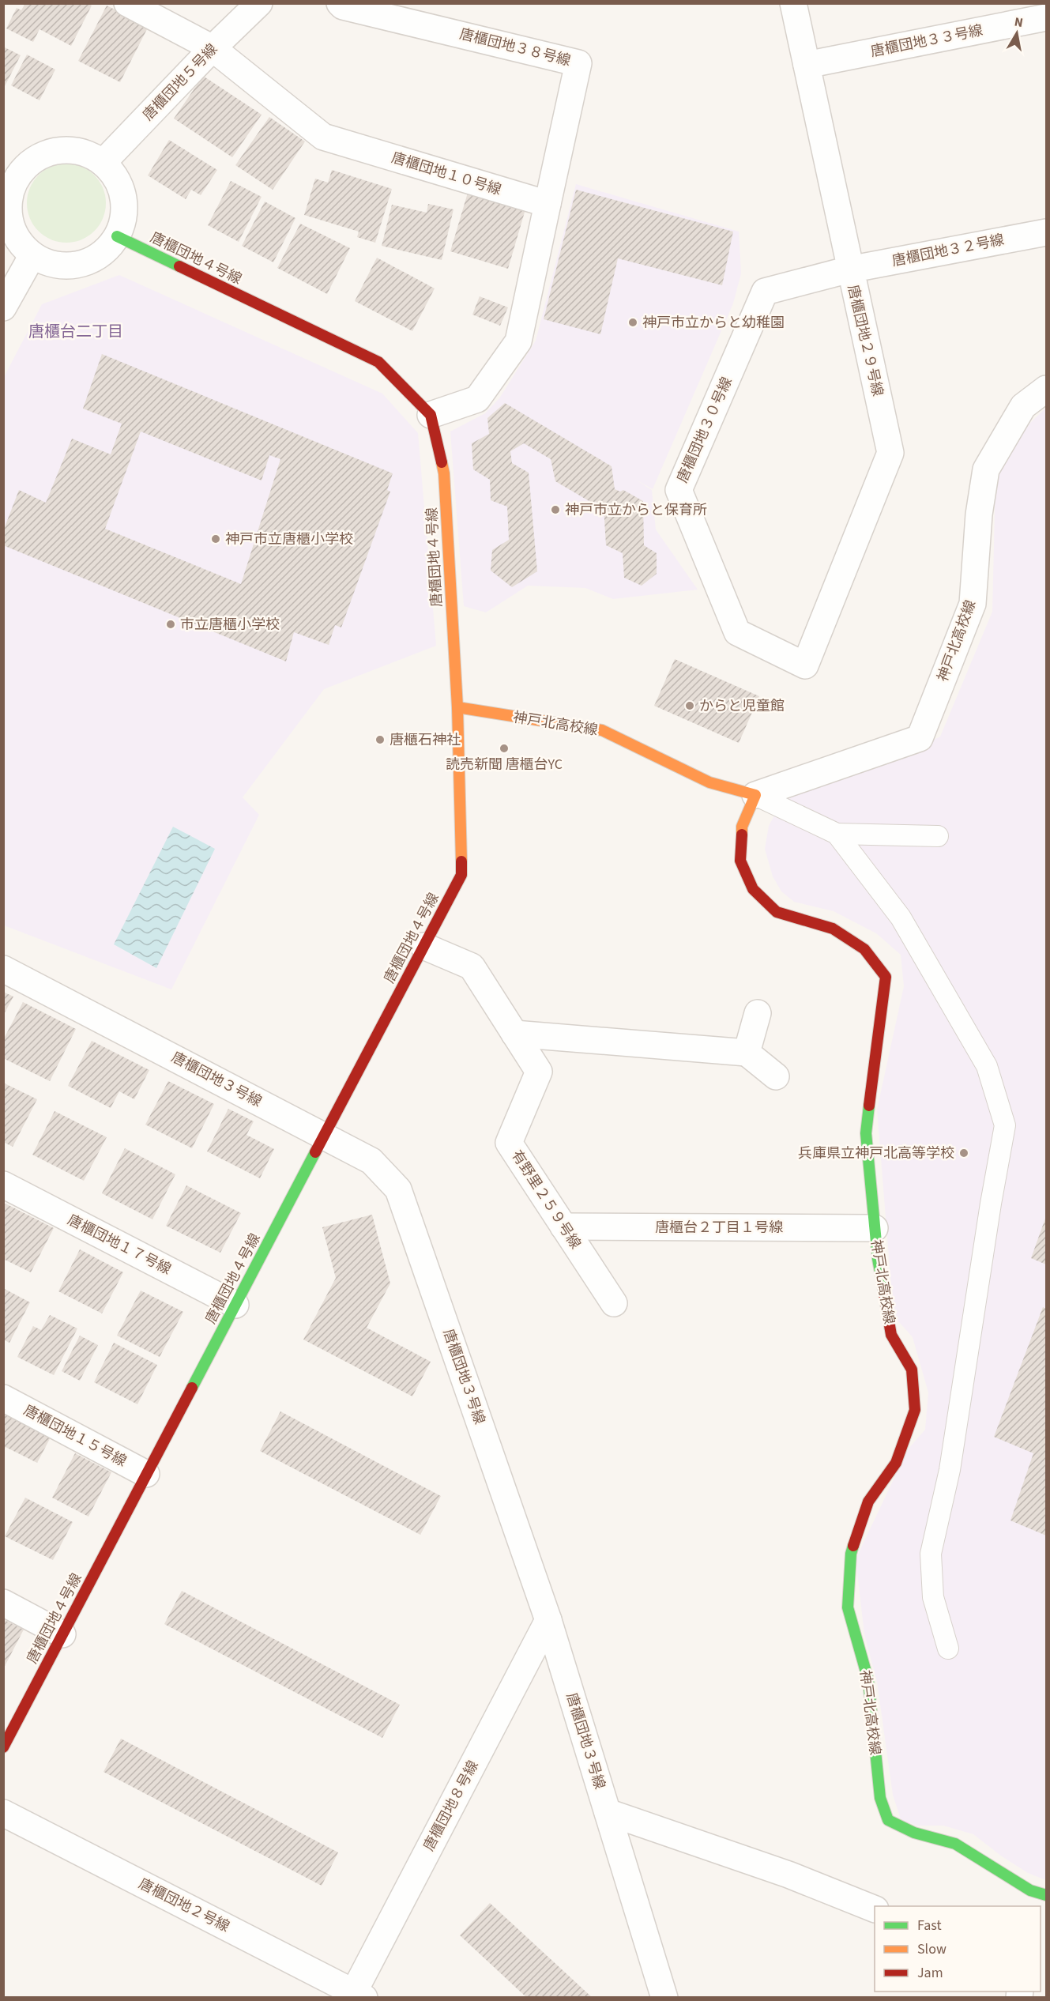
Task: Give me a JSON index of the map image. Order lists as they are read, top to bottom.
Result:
{
  "streets": {
    "street": [
      "唐櫃団地３３号線",
      "唐櫃団地３８号線",
      "唐櫃団地５号線",
      "唐櫃団地１０号線",
      "唐櫃団地３２号線",
      "唐櫃団地４号線",
      "唐櫃団地２９号線",
      "唐櫃団地３０号線",
      "神戸北高校線",
      "唐櫃団地３号線",
      "有野里２５９号線",
      "唐櫃台２丁目１号線",
      "唐櫃団地１７号線",
      "唐櫃団地１５号線",
      "唐櫃団地８号線",
      "唐櫃団地２号線"
    ]
  },
  "crossings": [
    ["唐櫃団地３３号線", "唐櫃団地２９号線"],
    ["唐櫃団地３８号線", "唐櫃団地１０号線"],
    ["唐櫃団地５号線", "唐櫃団地１０号線"],
    ["唐櫃団地５号線", "唐櫃団地４号線"],
    ["唐櫃団地３２号線", "唐櫃団地２９号線"],
    ["唐櫃団地３２号線", "唐櫃団地３０号線"],
    ["唐櫃団地４号線", "神戸北高校線"],
    ["唐櫃団地４号線", "唐櫃団地３号線"],
    ["唐櫃団地４号線", "有野里２５９号線"],
    ["唐櫃団地４号線", "唐櫃団地１７号線"],
    ["唐櫃団地４号線", "唐櫃団地１５号線"],
    ["唐櫃団地２９号線", "唐櫃団地３０号線"],
    ["神戸北高校線", "唐櫃台２丁目１号線"],
    ["唐櫃団地３号線", "唐櫃団地８号線"],
    ["有野里２５９号線", "唐櫃台２丁目１号線"],
    ["唐櫃団地８号線", "唐櫃団地２号線"]
  ],
  "districts": ["唐櫃台二丁目"],
  "places": [
    "神戸市立からと幼稚園",
    "神戸市立からと保育所",
    "神戸市立唐櫃小学校",
    "市立唐櫃小学校",
    "からと児童館",
    "唐櫃石神社",
    "読売新聞 唐櫃台YC",
    "兵庫県立神戸北高等学校"
  ],
  "legend": ["Fast", "Slow", "Jam"],
  "north": "top"
}
